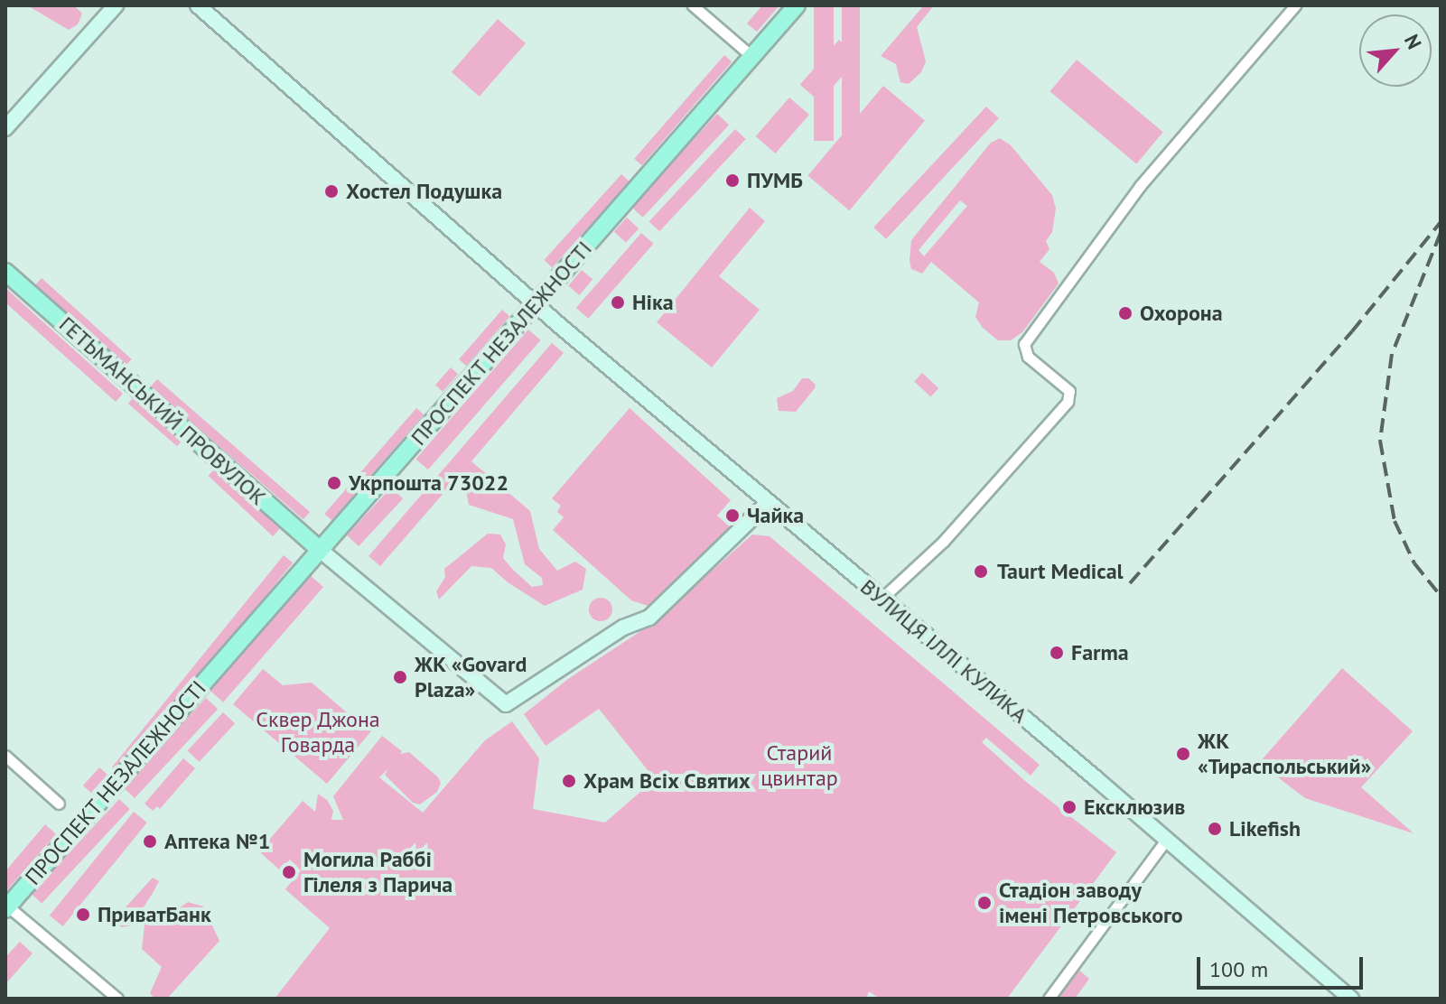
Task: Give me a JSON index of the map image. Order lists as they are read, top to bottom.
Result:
{
  "streets": {
    "main road": ["ПРОСПЕКТ НЕЗАЛЕЖНОСТІ", "ГЕТЬМАНСЬКИЙ ПРОВУЛОК"],
    "street": ["ВУЛИЦЯ ІЛЛІ КУЛИКА"]
  },
  "crossings": [
    ["ПРОСПЕКТ НЕЗАЛЕЖНОСТІ", "ГЕТЬМАНСЬКИЙ ПРОВУЛОК"],
    ["ПРОСПЕКТ НЕЗАЛЕЖНОСТІ", "ВУЛИЦЯ ІЛЛІ КУЛИКА"]
  ],
  "parks": ["Сквер Джона Говарда", "Старий цвинтар"],
  "places": [
    "ПУМБ",
    "Хостел Подушка",
    "Ніка",
    "Охорона",
    "Укрпошта 73022",
    "Чайка",
    "Taurt Medical",
    "Farma",
    "ЖК «Govard Plaza»",
    "ЖК «Тираспольський»",
    "Храм Всіх Святих",
    "Ексклюзив",
    "Likefish",
    "Аптека №1",
    "Могила Раббі Гілеля з Парича",
    "Стадіон заводу імені Петровського",
    "ПриватБанк"
  ],
  "scale_bar": "100 m",
  "north": "top right"
}
